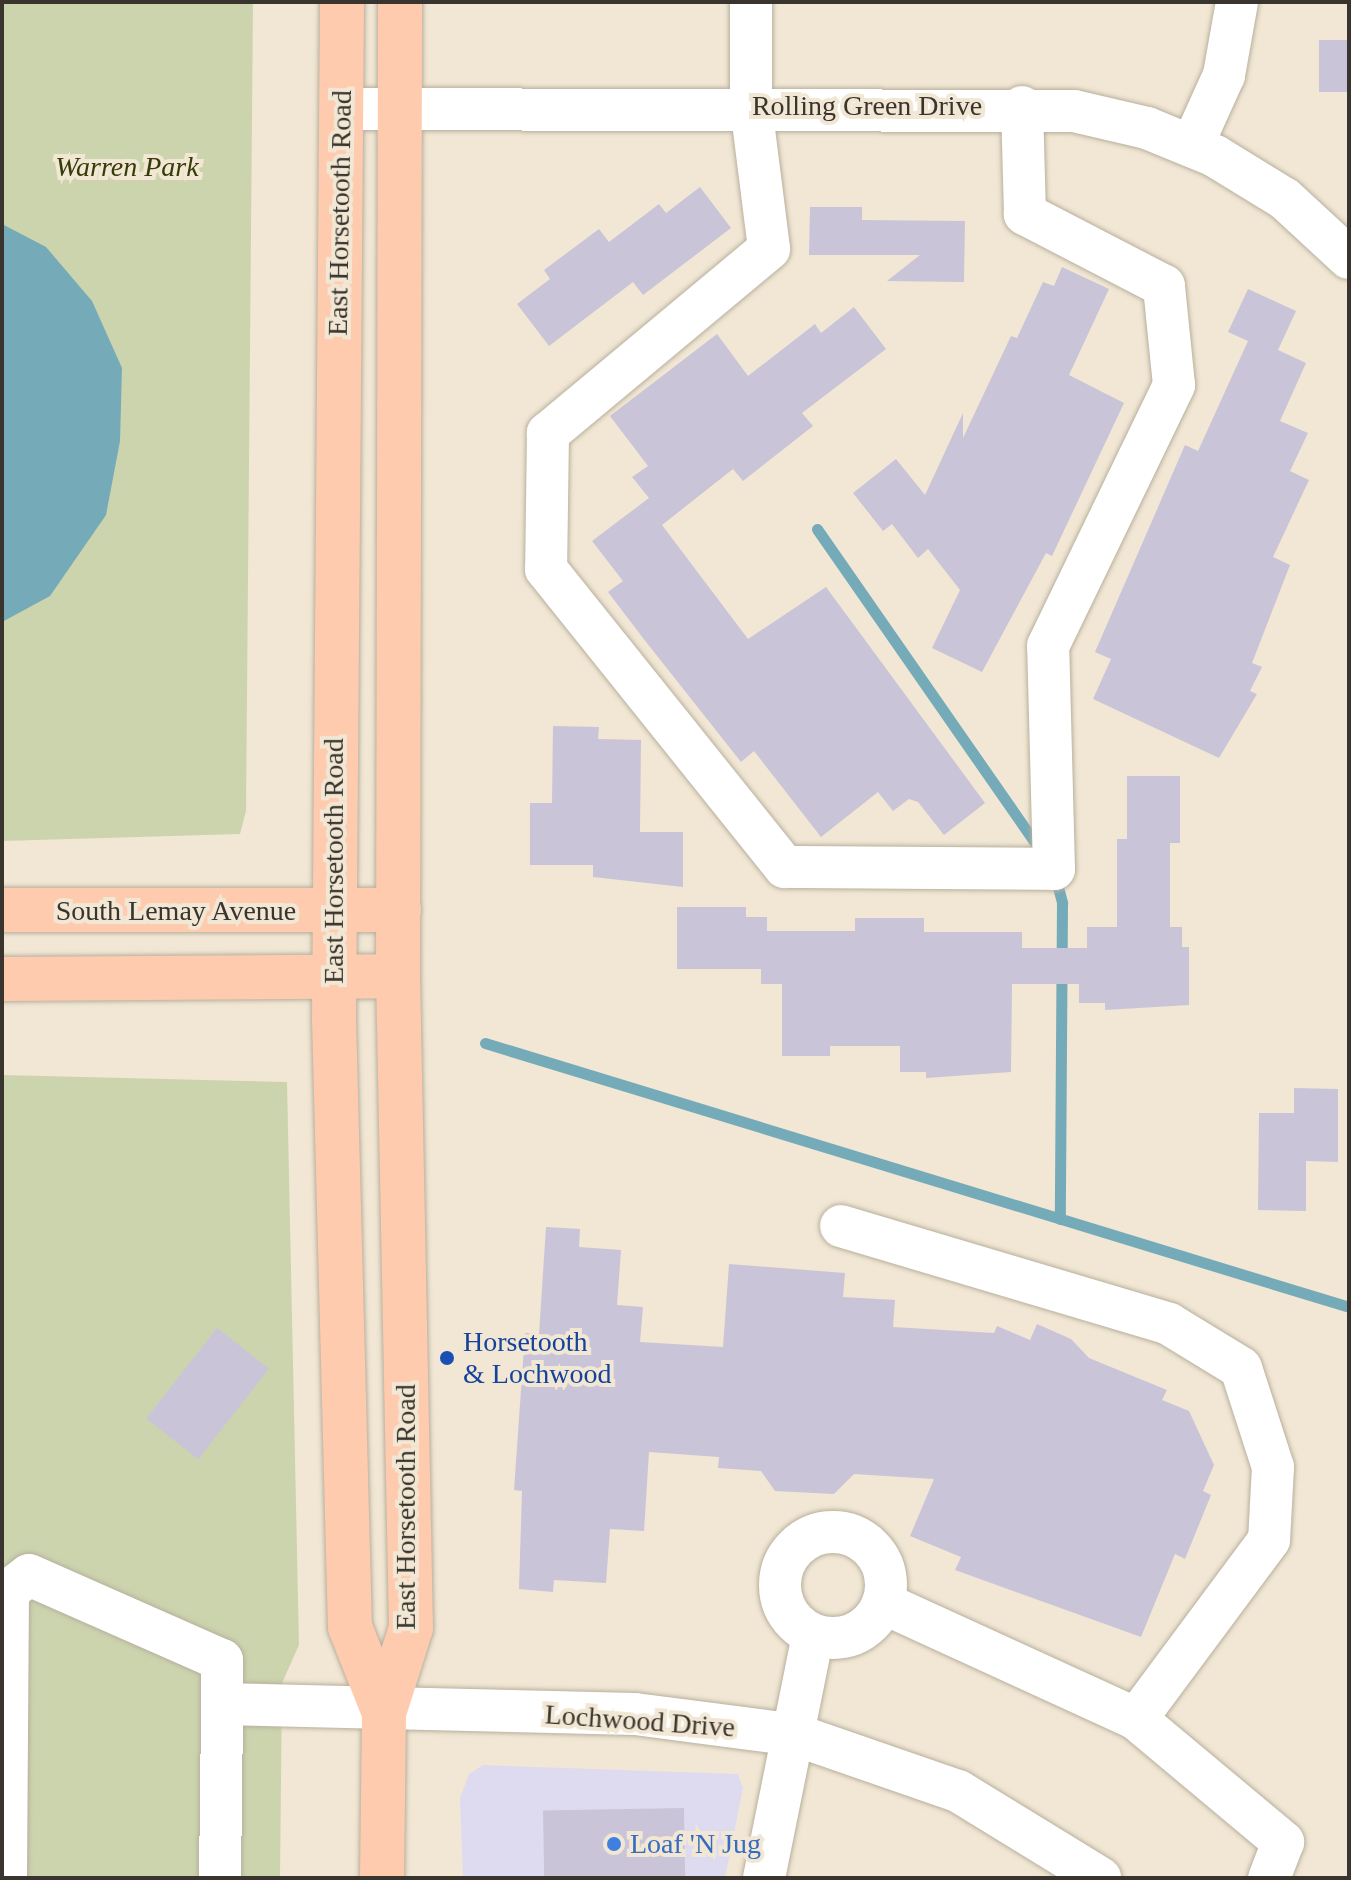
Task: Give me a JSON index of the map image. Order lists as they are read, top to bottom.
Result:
{
  "streets": {
    "main road": ["East Horsetooth Road", "South Lemay Avenue"],
    "street": ["Rolling Green Drive", "Lochwood Drive"]
  },
  "crossings": [
    ["Rolling Green Drive", "East Horsetooth Road"],
    ["East Horsetooth Road", "South Lemay Avenue"],
    ["East Horsetooth Road", "Lochwood Drive"]
  ],
  "parks": ["Warren Park"],
  "places": ["Horsetooth & Lochwood", "Loaf 'N Jug"]
}
